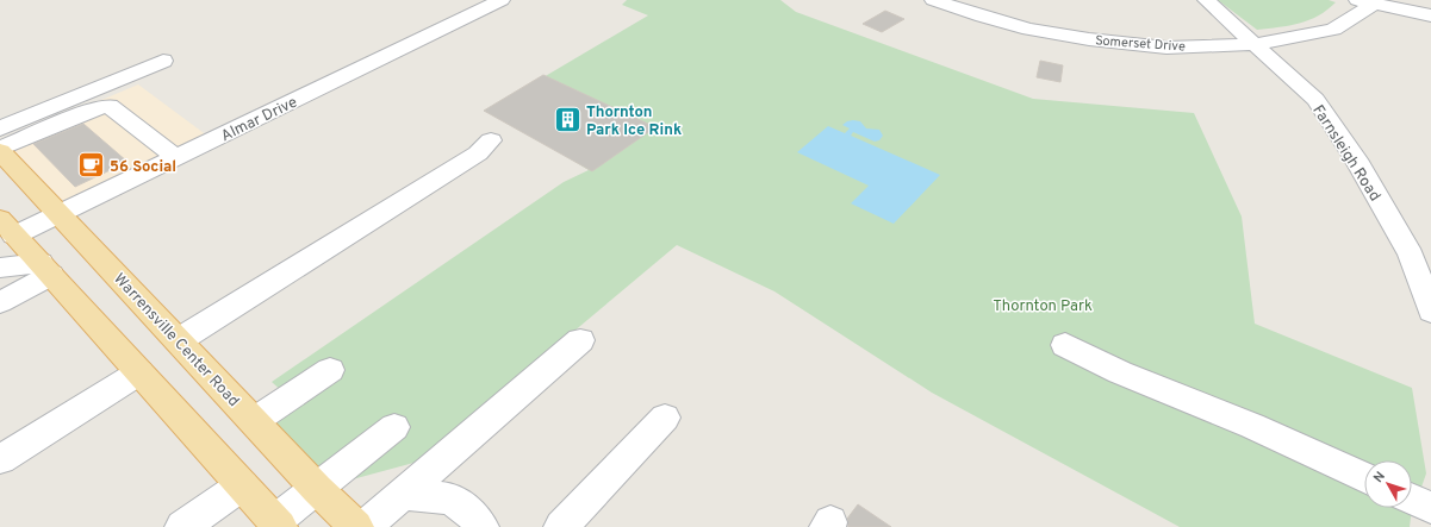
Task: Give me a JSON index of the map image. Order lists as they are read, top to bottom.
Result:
{
  "streets": {
    "main road": ["Warrensville Center Road"],
    "street": ["Somerset Drive", "Almar Drive", "Farnsleigh Road"]
  },
  "crossings": [
    ["Somerset Drive", "Farnsleigh Road"],
    ["Almar Drive", "Warrensville Center Road"]
  ],
  "parks": ["Thornton Park"],
  "places": {
    "building": ["Thornton Park Ice Rink"],
    "cafe": ["56 Social"]
  },
  "north": "top left"
}
